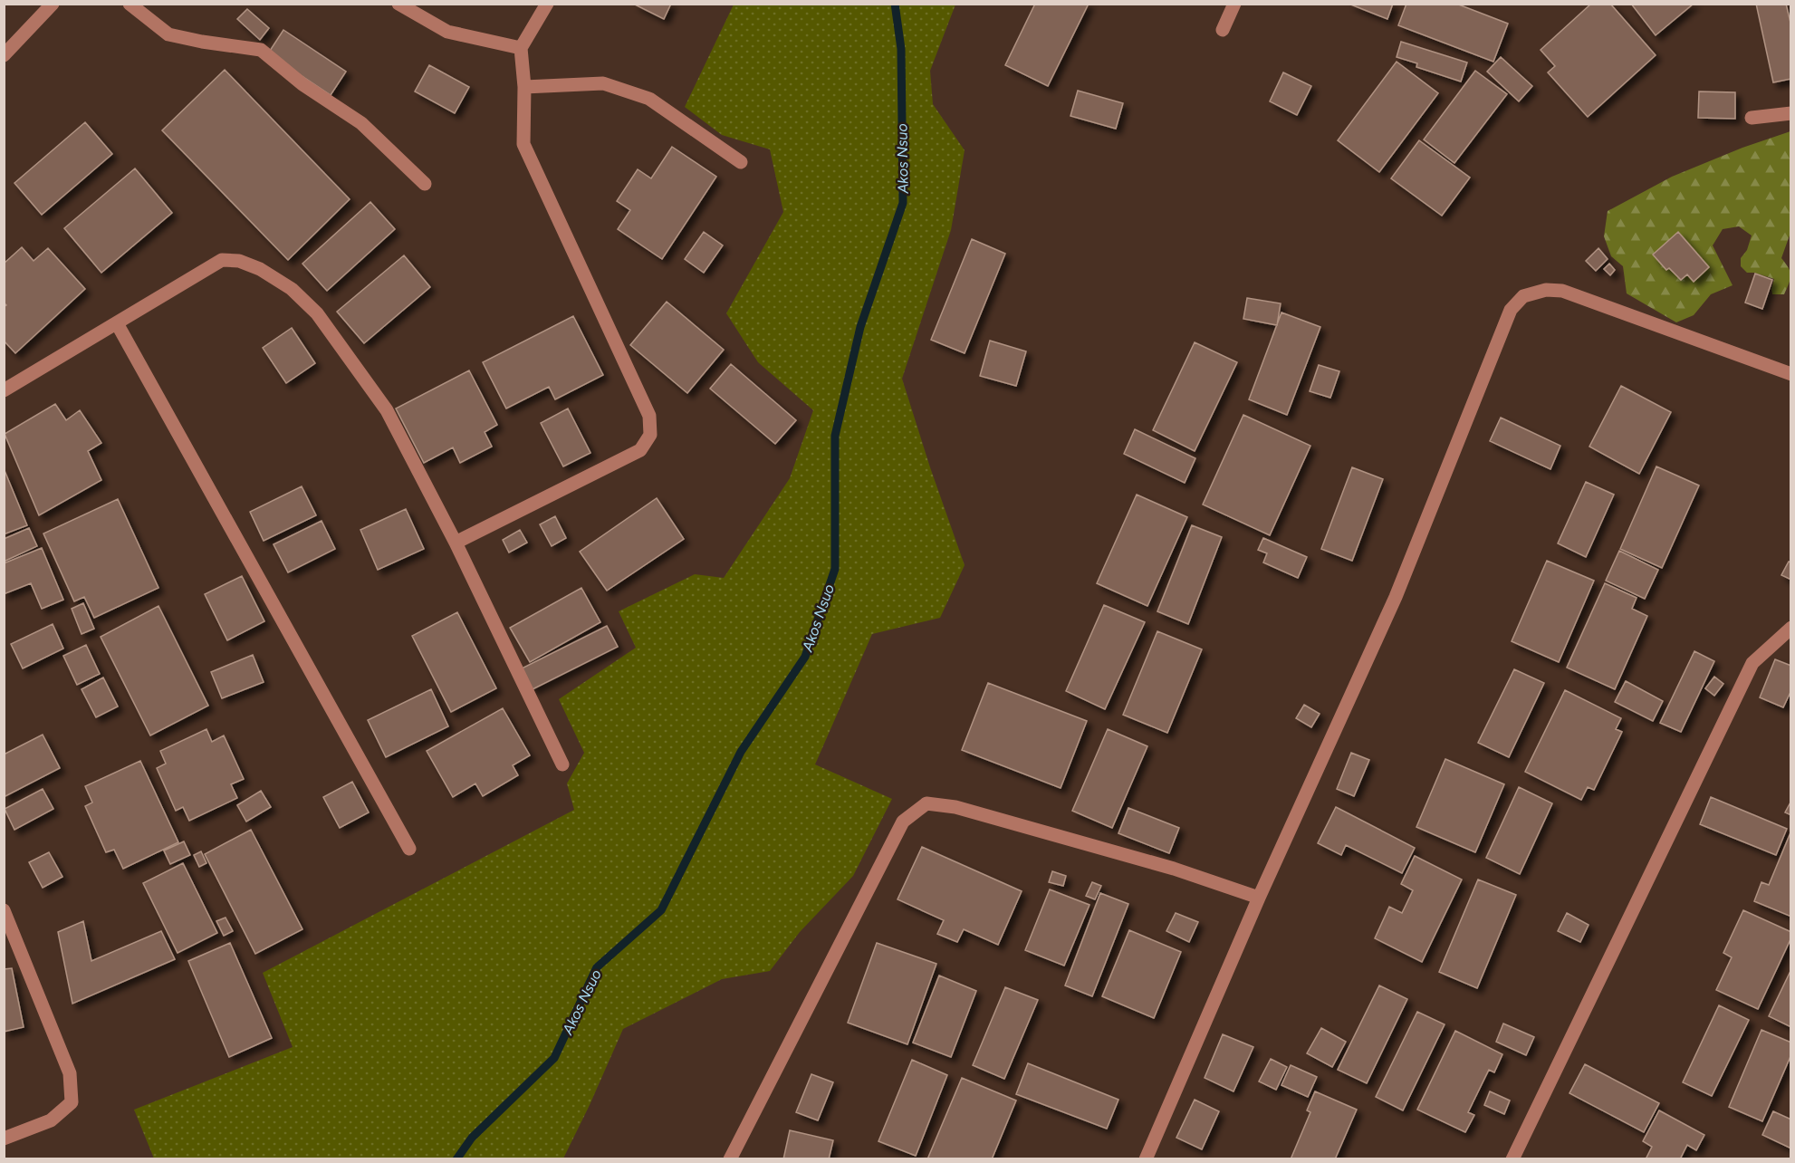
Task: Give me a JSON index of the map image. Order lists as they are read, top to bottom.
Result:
{
  "water": ["Akos Nsuo"]
}
